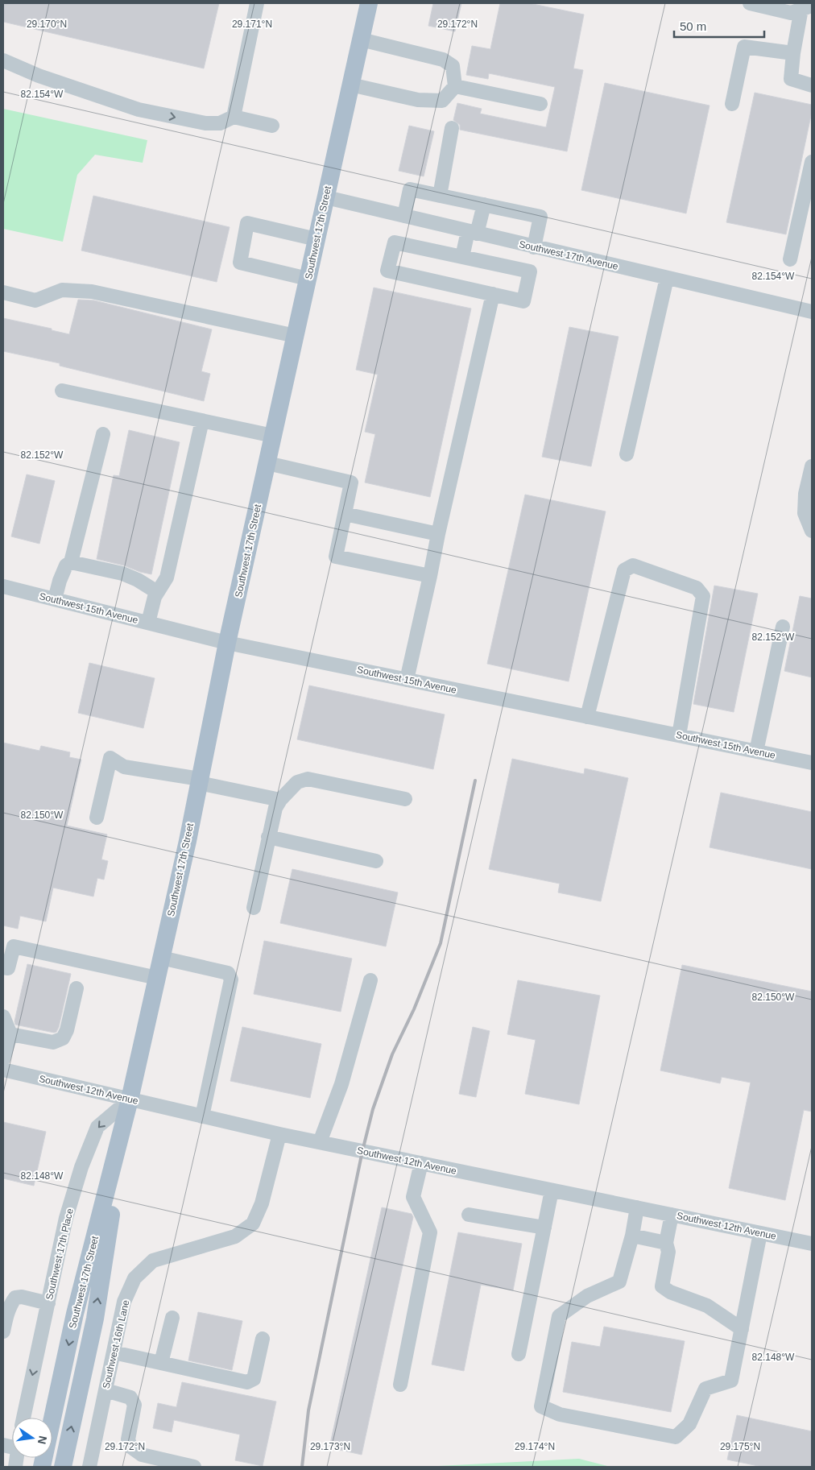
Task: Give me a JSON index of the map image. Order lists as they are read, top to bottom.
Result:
{
  "streets": {
    "main road": ["Southwest 17th Street"],
    "street": [
      "Southwest 17th Avenue",
      "Southwest 15th Avenue",
      "Southwest 12th Avenue",
      "Southwest 17th Place",
      "Southwest 16th Lane"
    ]
  },
  "crossings": [
    ["Southwest 17th Street", "Southwest 17th Avenue"],
    ["Southwest 17th Street", "Southwest 15th Avenue"],
    ["Southwest 17th Street", "Southwest 12th Avenue"],
    ["Southwest 17th Street", "Southwest 17th Place"],
    ["Southwest 12th Avenue", "Southwest 17th Place"],
    ["Southwest 12th Avenue", "Southwest 16th Lane"]
  ],
  "one_way": ["Southwest 17th Place"],
  "scale_bar": "50 m",
  "north": "right",
  "coordinates": [
    "29.170°N",
    "29.171°N",
    "29.172°N",
    "82.154°W",
    "82.152°W",
    "82.150°W",
    "82.148°W",
    "29.173°N",
    "29.174°N",
    "29.175°N"
  ]
}
